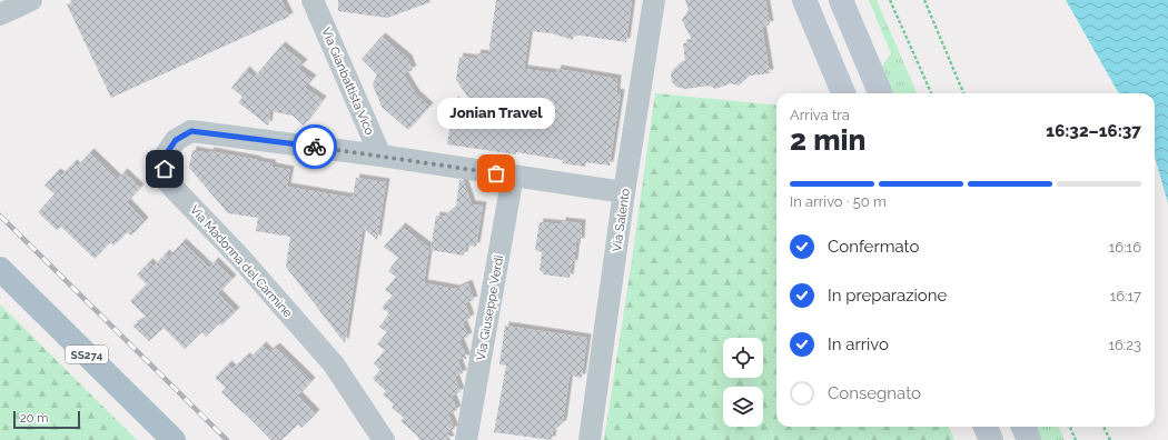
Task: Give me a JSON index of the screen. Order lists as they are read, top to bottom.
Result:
{
  "streets": {
    "main road": ["SS274"],
    "street": [
      "Via Gianbattista Vico",
      "Via Salento",
      "Via Madonna del Carmine",
      "Via Giuseppe Verdi"
    ]
  },
  "crossings": [
    ["Via Gianbattista Vico", "Via Madonna del Carmine"]
  ],
  "places": ["Jonian Travel"],
  "scale_bar": "20 m",
  "page": {
    "heading": ["2 min", "Arriva tra", "16:32–16:37"],
    "bubble": "Jonian Travel",
    "bar": "In arrivo · 50 m",
    "list": [
      ["Confermato", "16:16"],
      ["In preparazione", "16:17"],
      ["In arrivo", "16:23"],
      "Consegnato"
    ],
    "scale": "20 m"
  }
}
